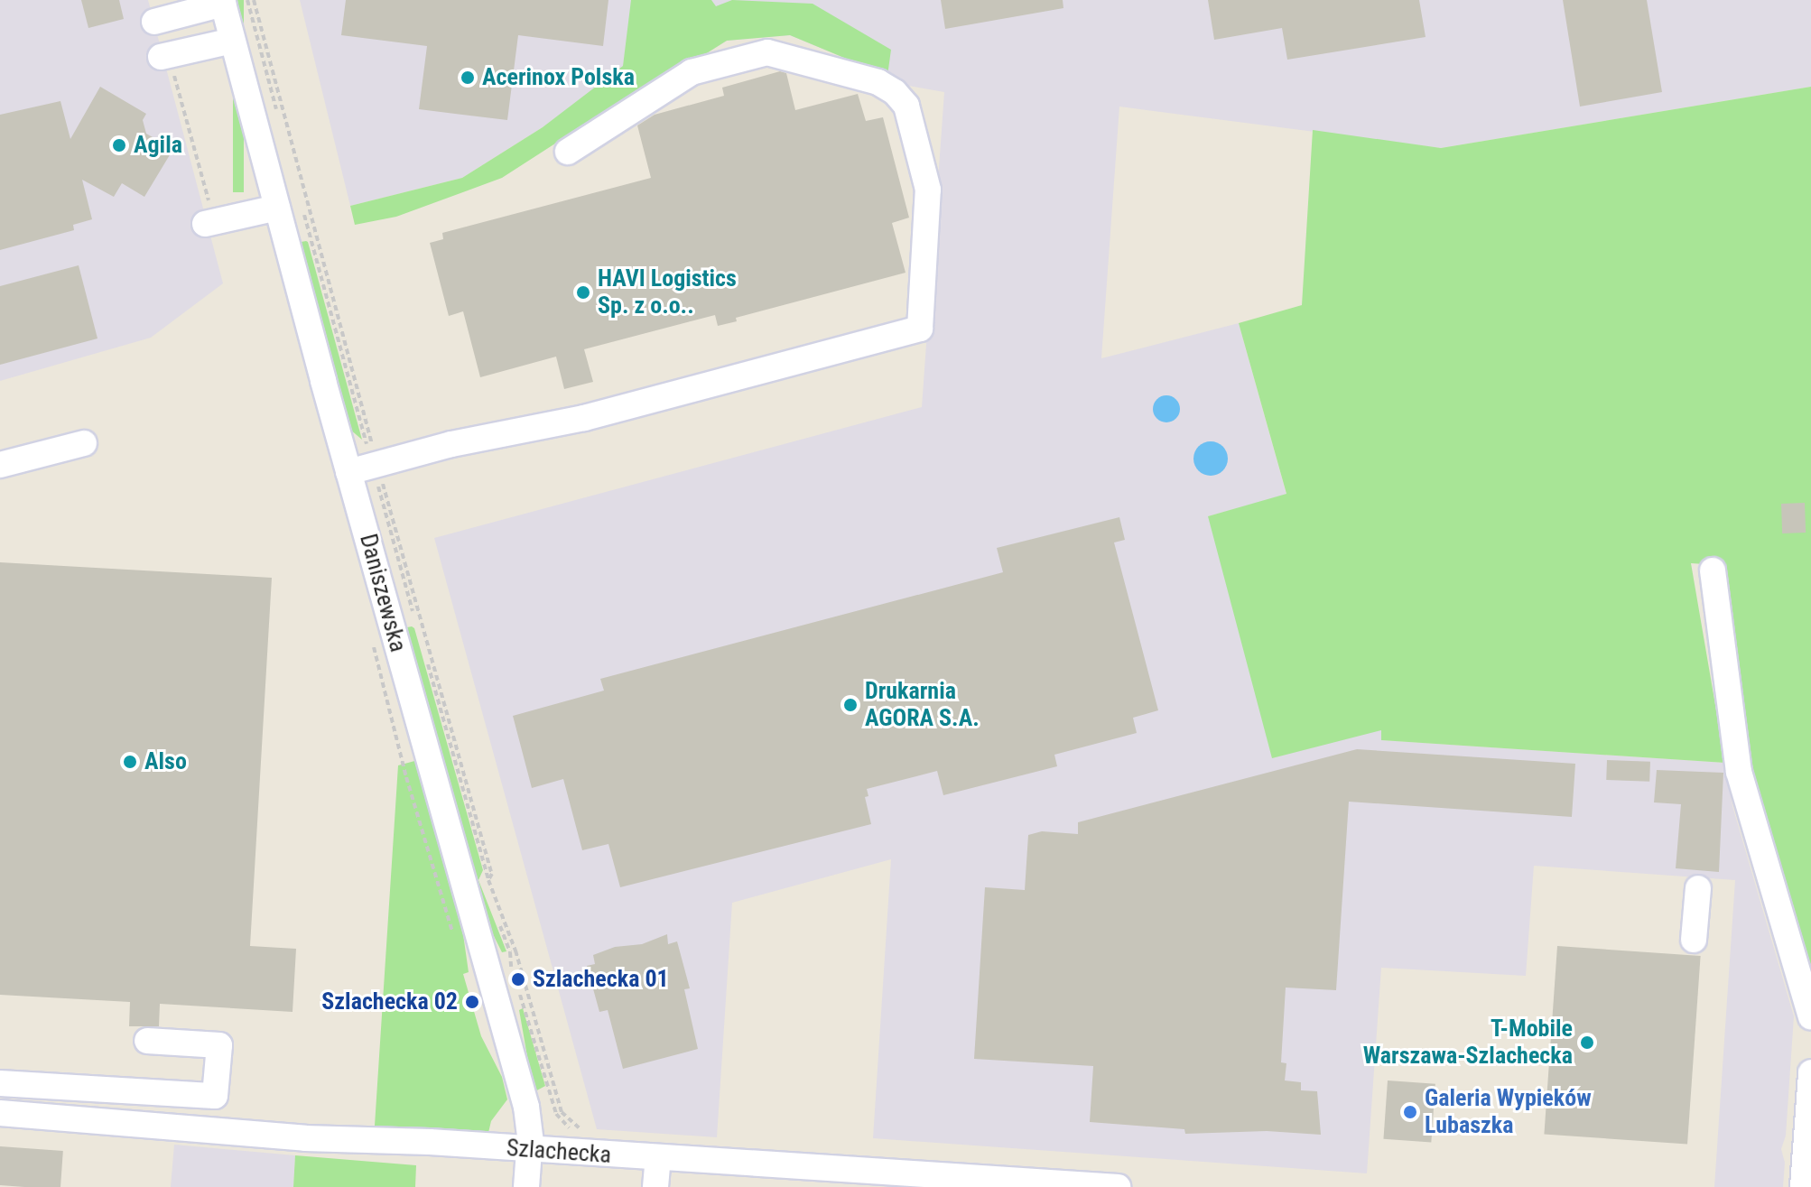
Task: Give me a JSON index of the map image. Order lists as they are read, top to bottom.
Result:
{
  "streets": {
    "street": ["Daniszewska", "Szlachecka"]
  },
  "crossings": [
    ["Daniszewska", "Szlachecka"]
  ],
  "places": [
    "Acerinox Polska",
    "Agila",
    "HAVI Logistics Sp. z o.o..",
    "Drukarnia AGORA S.A.",
    "Also",
    "Szlachecka 01",
    "Szlachecka 02",
    "T-Mobile Warszawa-Szlachecka",
    "Galeria Wypieków Lubaszka"
  ]
}
